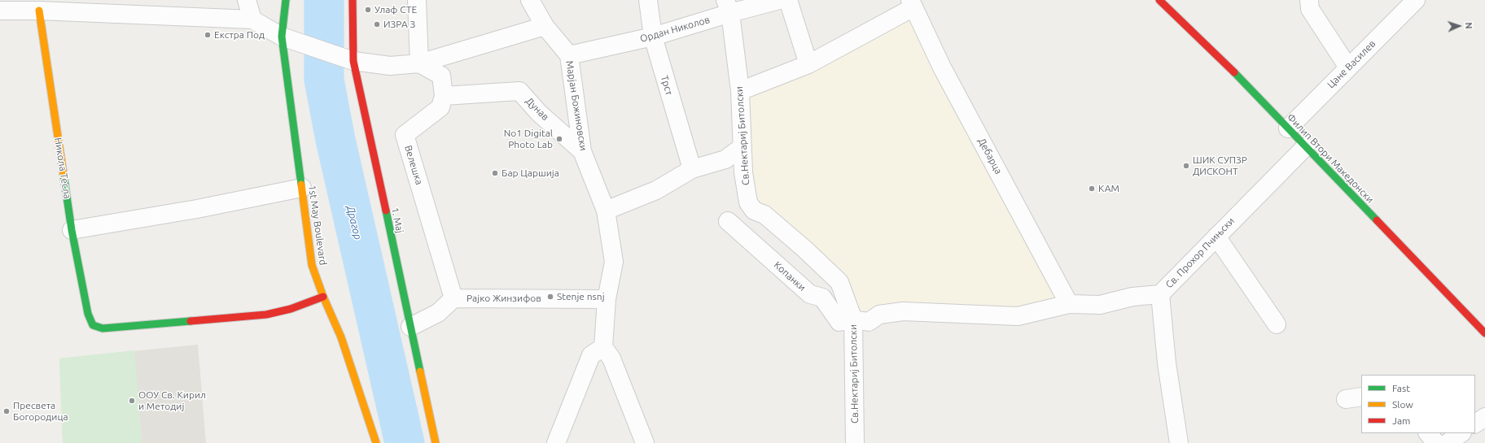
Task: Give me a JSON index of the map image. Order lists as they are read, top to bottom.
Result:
{
  "streets": {
    "street": [
      "Ордан Николов",
      "Цане Василев",
      "Трст",
      "Марјан Божиновски",
      "Дунав",
      "Св.Нектариј Битолски",
      "Дебарца",
      "Филип Втори Македонски",
      "Велешка",
      "Никола Тесла",
      "1. Мај",
      "1st May Boulevard",
      "Св. Прохор Пчињски",
      "Копанки",
      "Рајко Жинзифов"
    ]
  },
  "crossings": [
    ["Ордан Николов", "Трст"],
    ["Ордан Николов", "Марјан Божиновски"],
    ["Ордан Николов", "Св.Нектариј Битолски"],
    ["Цане Василев", "Филип Втори Македонски"],
    ["Марјан Божиновски", "Дунав"],
    ["Марјан Божиновски", "Рајко Жинзифов"],
    ["Дунав", "Велешка"],
    ["Св.Нектариј Битолски", "Дебарца"],
    ["Св.Нектариј Битолски", "Копанки"],
    ["Филип Втори Македонски", "Св. Прохор Пчињски"],
    ["Велешка", "Рајко Жинзифов"],
    ["Никола Тесла", "1st May Boulevard"],
    ["1. Мај", "Рајко Жинзифов"]
  ],
  "water": ["Драгор"],
  "places": [
    "Улаф СТЕ",
    "ИЗРА З",
    "Екстра Под",
    "No1 Digital Photo Lab",
    "ШИК СУПЗР ДИСКОНТ",
    "Бар Царшија",
    "KAM",
    "Stenje nsnj",
    "ООУ Св. Кирил и Методиј",
    "Пресвета Богородица"
  ],
  "legend": ["Fast", "Slow", "Jam"],
  "north": "right"
}
